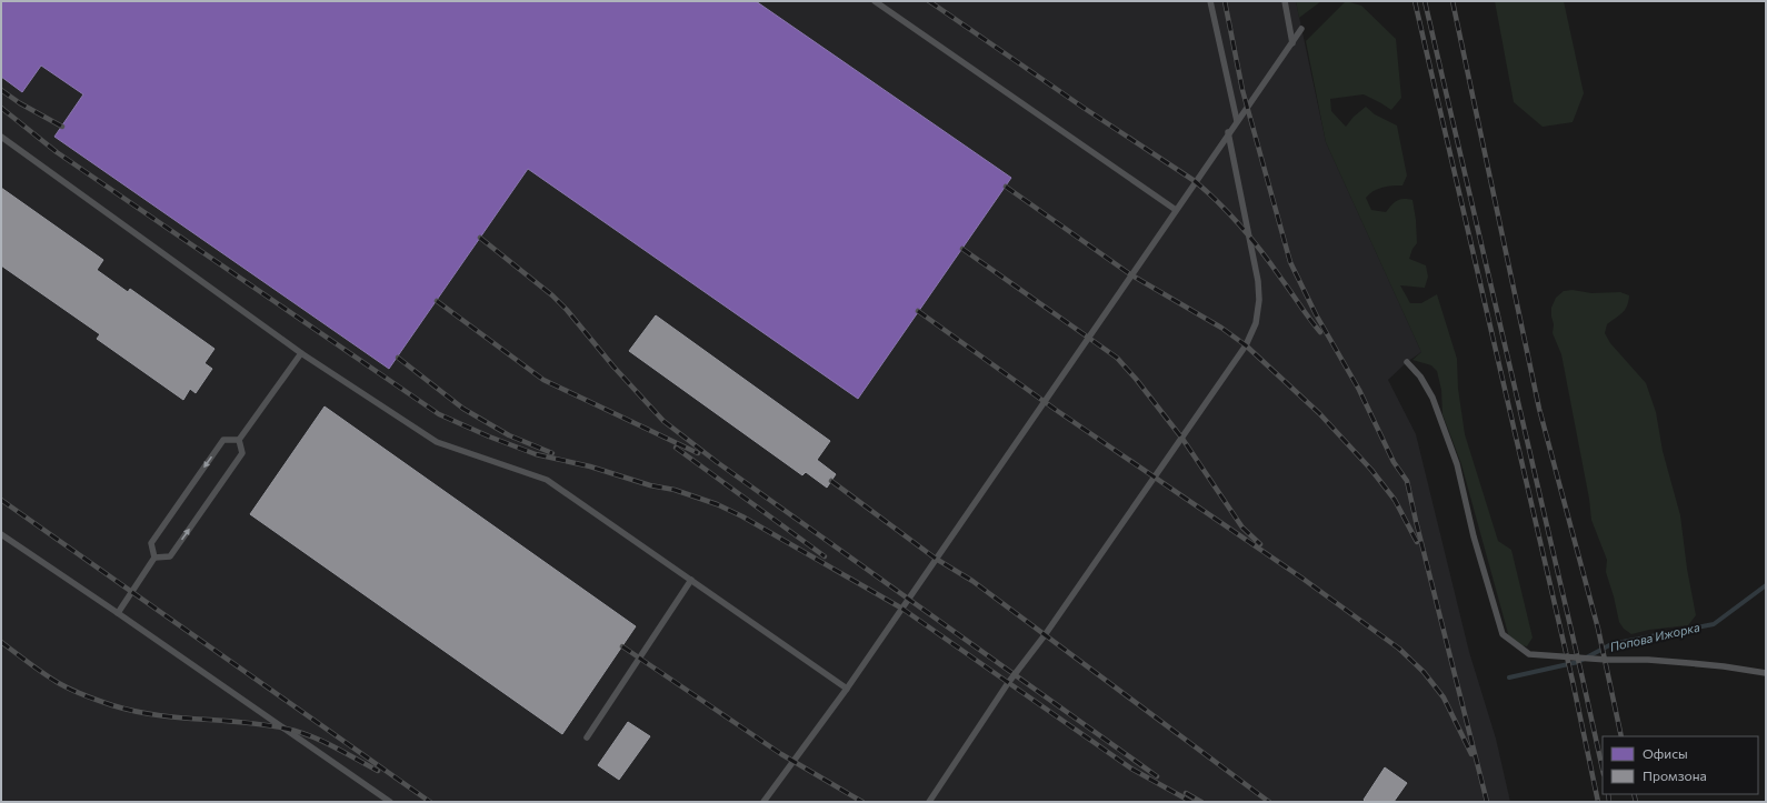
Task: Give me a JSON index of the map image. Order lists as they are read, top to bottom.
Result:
{
  "water": ["Попова Ижорка"],
  "legend": ["Офисы", "Промзона"]
}
